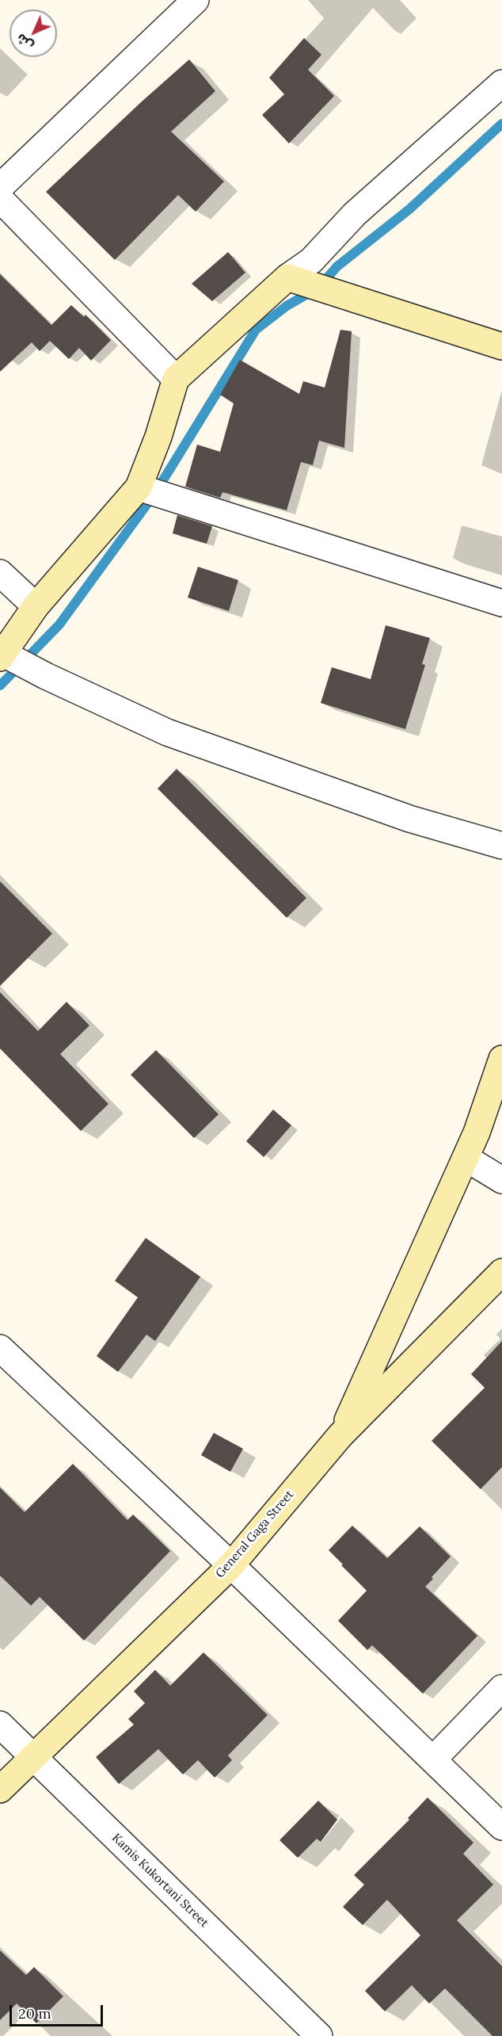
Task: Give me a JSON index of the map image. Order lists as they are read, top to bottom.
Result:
{
  "streets": {
    "street": ["General Gaga Street", "Kamis Kukortani Street"]
  },
  "crossings": [
    ["General Gaga Street", "Kamis Kukortani Street"]
  ],
  "scale_bar": "20 m",
  "north": "bottom left"
}
